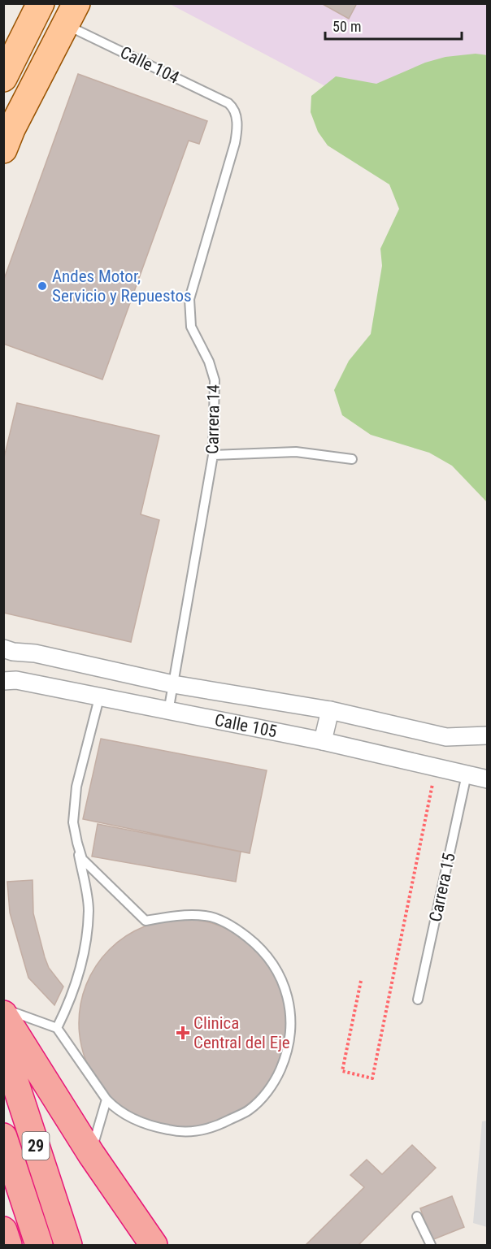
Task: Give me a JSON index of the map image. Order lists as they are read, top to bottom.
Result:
{
  "streets": {
    "highway": ["29"],
    "street": ["Calle 105"],
    "lane": ["Calle 104", "Carrera 14", "Carrera 15"]
  },
  "crossings": [
    ["Calle 104", "Carrera 14"],
    ["Carrera 14", "Calle 105"],
    ["Calle 105", "Carrera 15"]
  ],
  "places": {
    "other": ["Andes Motor, Servicio y Repuestos"],
    "health": ["Clinica Central del Eje"]
  },
  "scale_bar": "50 m"
}
